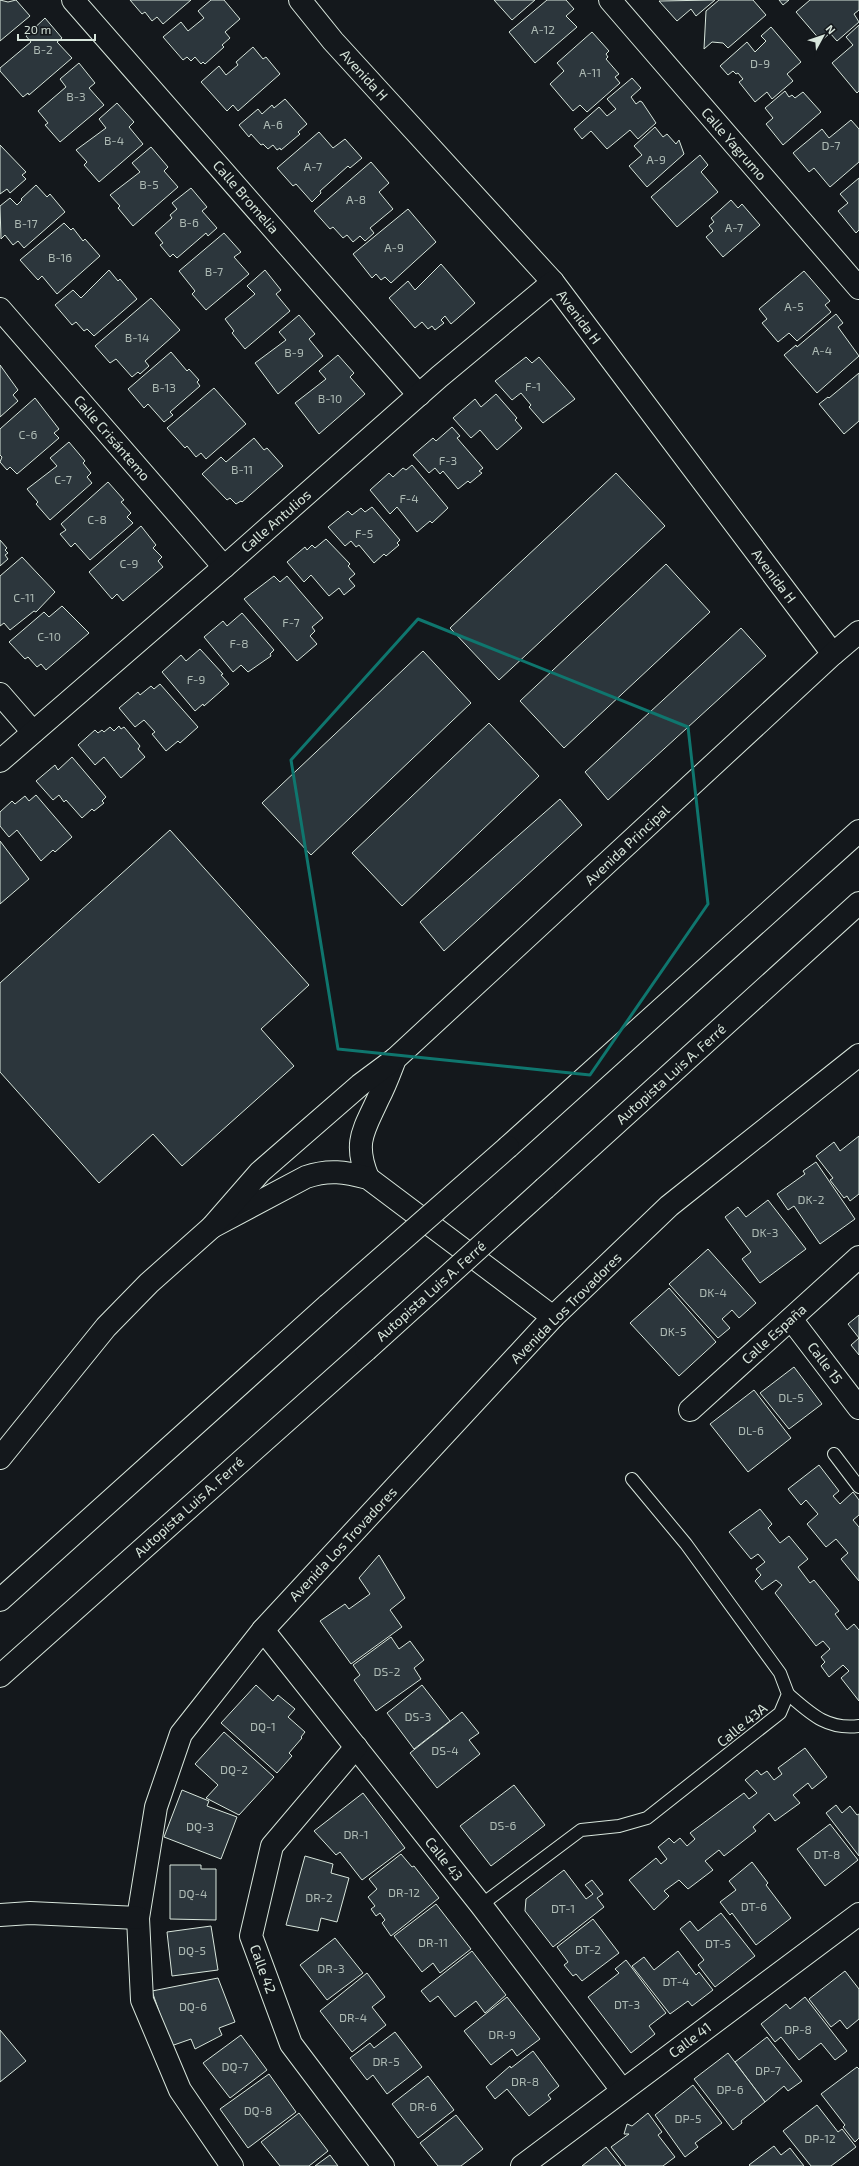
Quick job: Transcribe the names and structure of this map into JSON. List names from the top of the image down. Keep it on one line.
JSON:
{"streets":{"main road":["Avenida H","Calle Yagrumo","Calle Bromelia","Calle Crisántemo","Calle Antulios","Avenida Principal","Autopista Luis A. Ferré","Avenida Los Trovadores","Calle España","Calle 15","Calle 43","Calle 42","Calle 41"],"lane":["Calle 43A"]},"crossings":[["Avenida H","Calle Antulios"],["Avenida H","Avenida Principal"],["Calle Bromelia","Calle Antulios"],["Calle Crisántemo","Calle Antulios"],["Avenida Los Trovadores","Calle 43"],["Calle España","Calle 15"],["Calle 43A","Calle 43"],["Calle 43","Calle 42"],["Calle 43","Calle 41"]],"house_numbers":["A-12","B-2","D-9","A-11","B-3","A-6","B-4","D-7","A-9","A-7","B-5","A-8","B-6","B-17","A-7","A-9","B-16","B-7","A-5","B-14","A-4","B-9","F-1","B-13","B-10","C-6","F-3","B-11","C-7","F-4","C-8","F-5","C-9","C-11","F-7","C-10","F-8","F-9","DK-2","DK-3","DK-4","DK-5","DL-5","DL-6","DS-2","DS-3","DQ-1","DS-4","DQ-2","DS-6","DQ-3","DR-1","DT-8","DR-12","DQ-4","DR-2","DT-6","DT-1","DR-11","DT-5","DT-2","DQ-5","DR-3","DT-4","DT-3","DQ-6","DR-4","DP-8","DR-9","DR-5","DQ-7","DP-7","DR-8","DP-6","DR-6","DQ-8","DP-5","DP-12"],"scale_bar":"20 m","north":"top right"}
